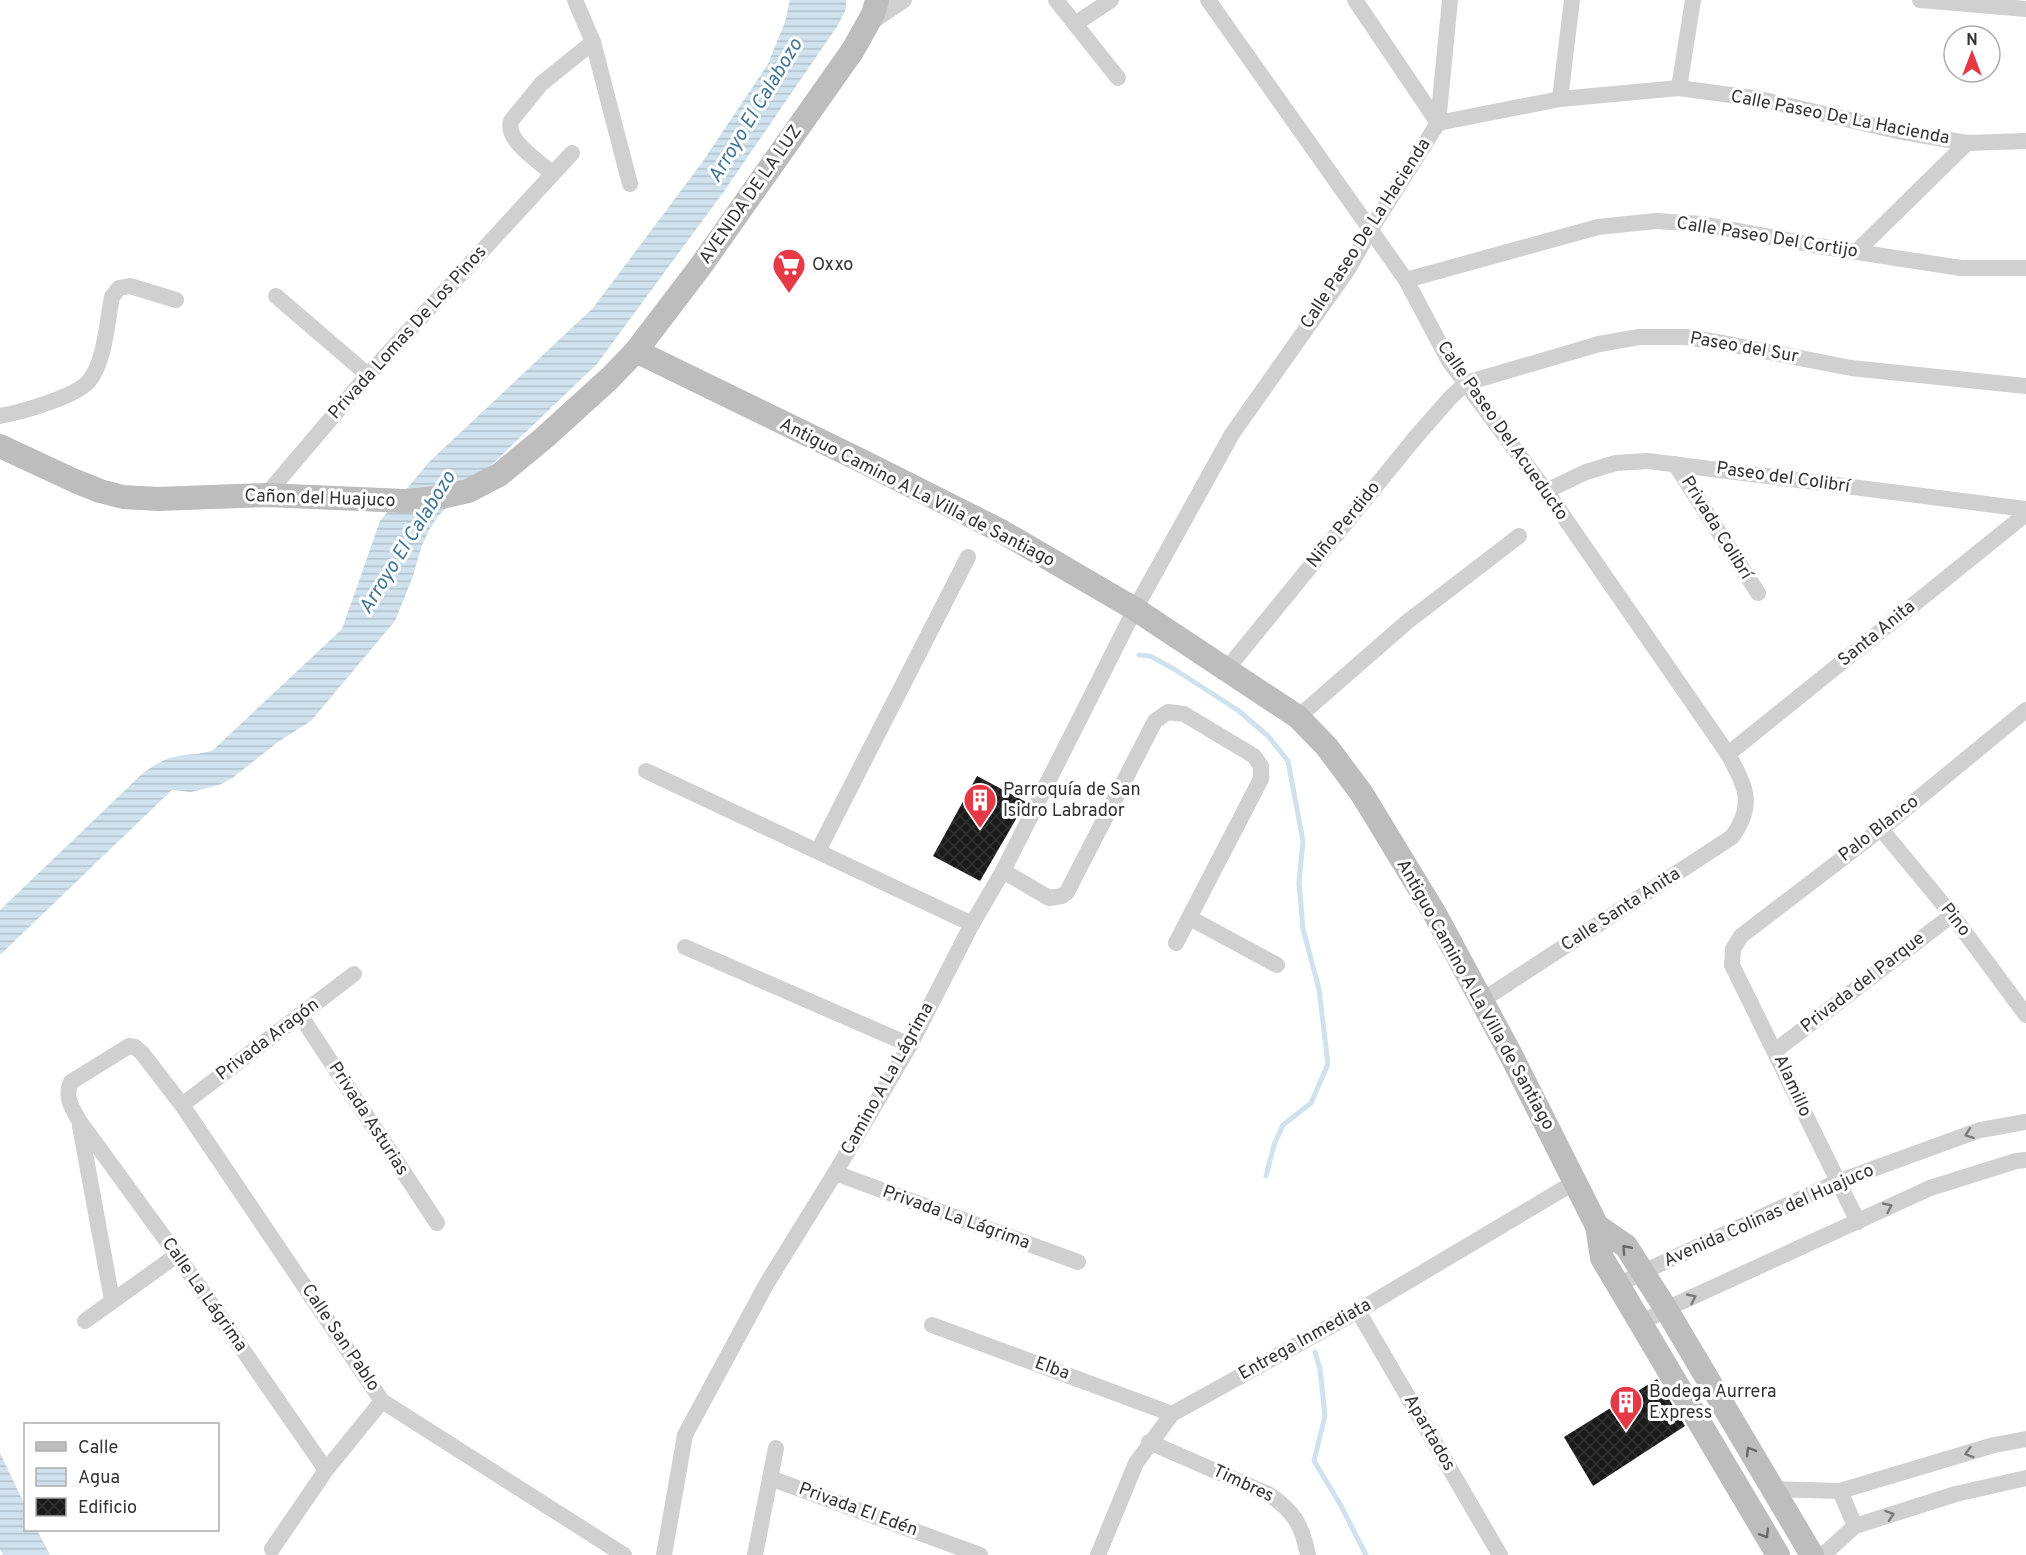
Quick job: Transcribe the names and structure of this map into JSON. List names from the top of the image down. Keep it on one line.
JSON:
{"streets":{"street":["Calle Paseo De La Hacienda","AVENIDA DE LA LUZ","Calle Paseo Del Cortijo","Privada Lomas De Los Pinos","Paseo del Sur","Calle Paseo Del Acueducto","Paseo del Colibrí","Antiguo Camino A La Villa de Santiago","Cañon del Huajuco","Niño Perdido","Privada Colibrí","Santa Anita","Palo Blanco","Calle Santa Anita","Pino","Privada del Parque","Privada Aragón","Camino A La Lágrima","Alamillo","Privada Asturias","Avenida Colinas del Huajuco","Privada La Lágrima","Calle La Lágrima","Calle San Pablo","Entrega Inmediata","Elba","Apartados","Timbres","Privada El Edén"]},"crossings":[["Calle Paseo De La Hacienda","Calle Paseo Del Acueducto"],["Calle Paseo De La Hacienda","Antiguo Camino A La Villa de Santiago"],["Calle Paseo De La Hacienda","Camino A La Lágrima"],["AVENIDA DE LA LUZ","Antiguo Camino A La Villa de Santiago"],["AVENIDA DE LA LUZ","Cañon del Huajuco"],["Calle Paseo Del Cortijo","Calle Paseo Del Acueducto"],["Privada Lomas De Los Pinos","Cañon del Huajuco"],["Paseo del Sur","Calle Paseo Del Acueducto"],["Paseo del Sur","Niño Perdido"],["Calle Paseo Del Acueducto","Paseo del Colibrí"],["Calle Paseo Del Acueducto","Niño Perdido"],["Calle Paseo Del Acueducto","Santa Anita"],["Calle Paseo Del Acueducto","Calle Santa Anita"],["Paseo del Colibrí","Privada Colibrí"],["Antiguo Camino A La Villa de Santiago","Niño Perdido"],["Antiguo Camino A La Villa de Santiago","Calle Santa Anita"],["Antiguo Camino A La Villa de Santiago","Camino A La Lágrima"],["Antiguo Camino A La Villa de Santiago","Avenida Colinas del Huajuco"],["Antiguo Camino A La Villa de Santiago","Entrega Inmediata"],["Palo Blanco","Pino"],["Palo Blanco","Alamillo"],["Pino","Privada del Parque"],["Privada del Parque","Alamillo"],["Privada Aragón","Privada Asturias"],["Privada Aragón","Calle San Pablo"],["Camino A La Lágrima","Privada La Lágrima"],["Alamillo","Avenida Colinas del Huajuco"],["Calle La Lágrima","Calle San Pablo"],["Entrega Inmediata","Elba"],["Entrega Inmediata","Apartados"],["Entrega Inmediata","Timbres"]],"water":["Arroyo El Calabozo"],"places":{"supermarket":["Oxxo"],"building":["Parroquía de San Isidro Labrador","Bodega Aurrera Express"]},"legend":["Calle","Agua","Edificio"],"north":"top"}
